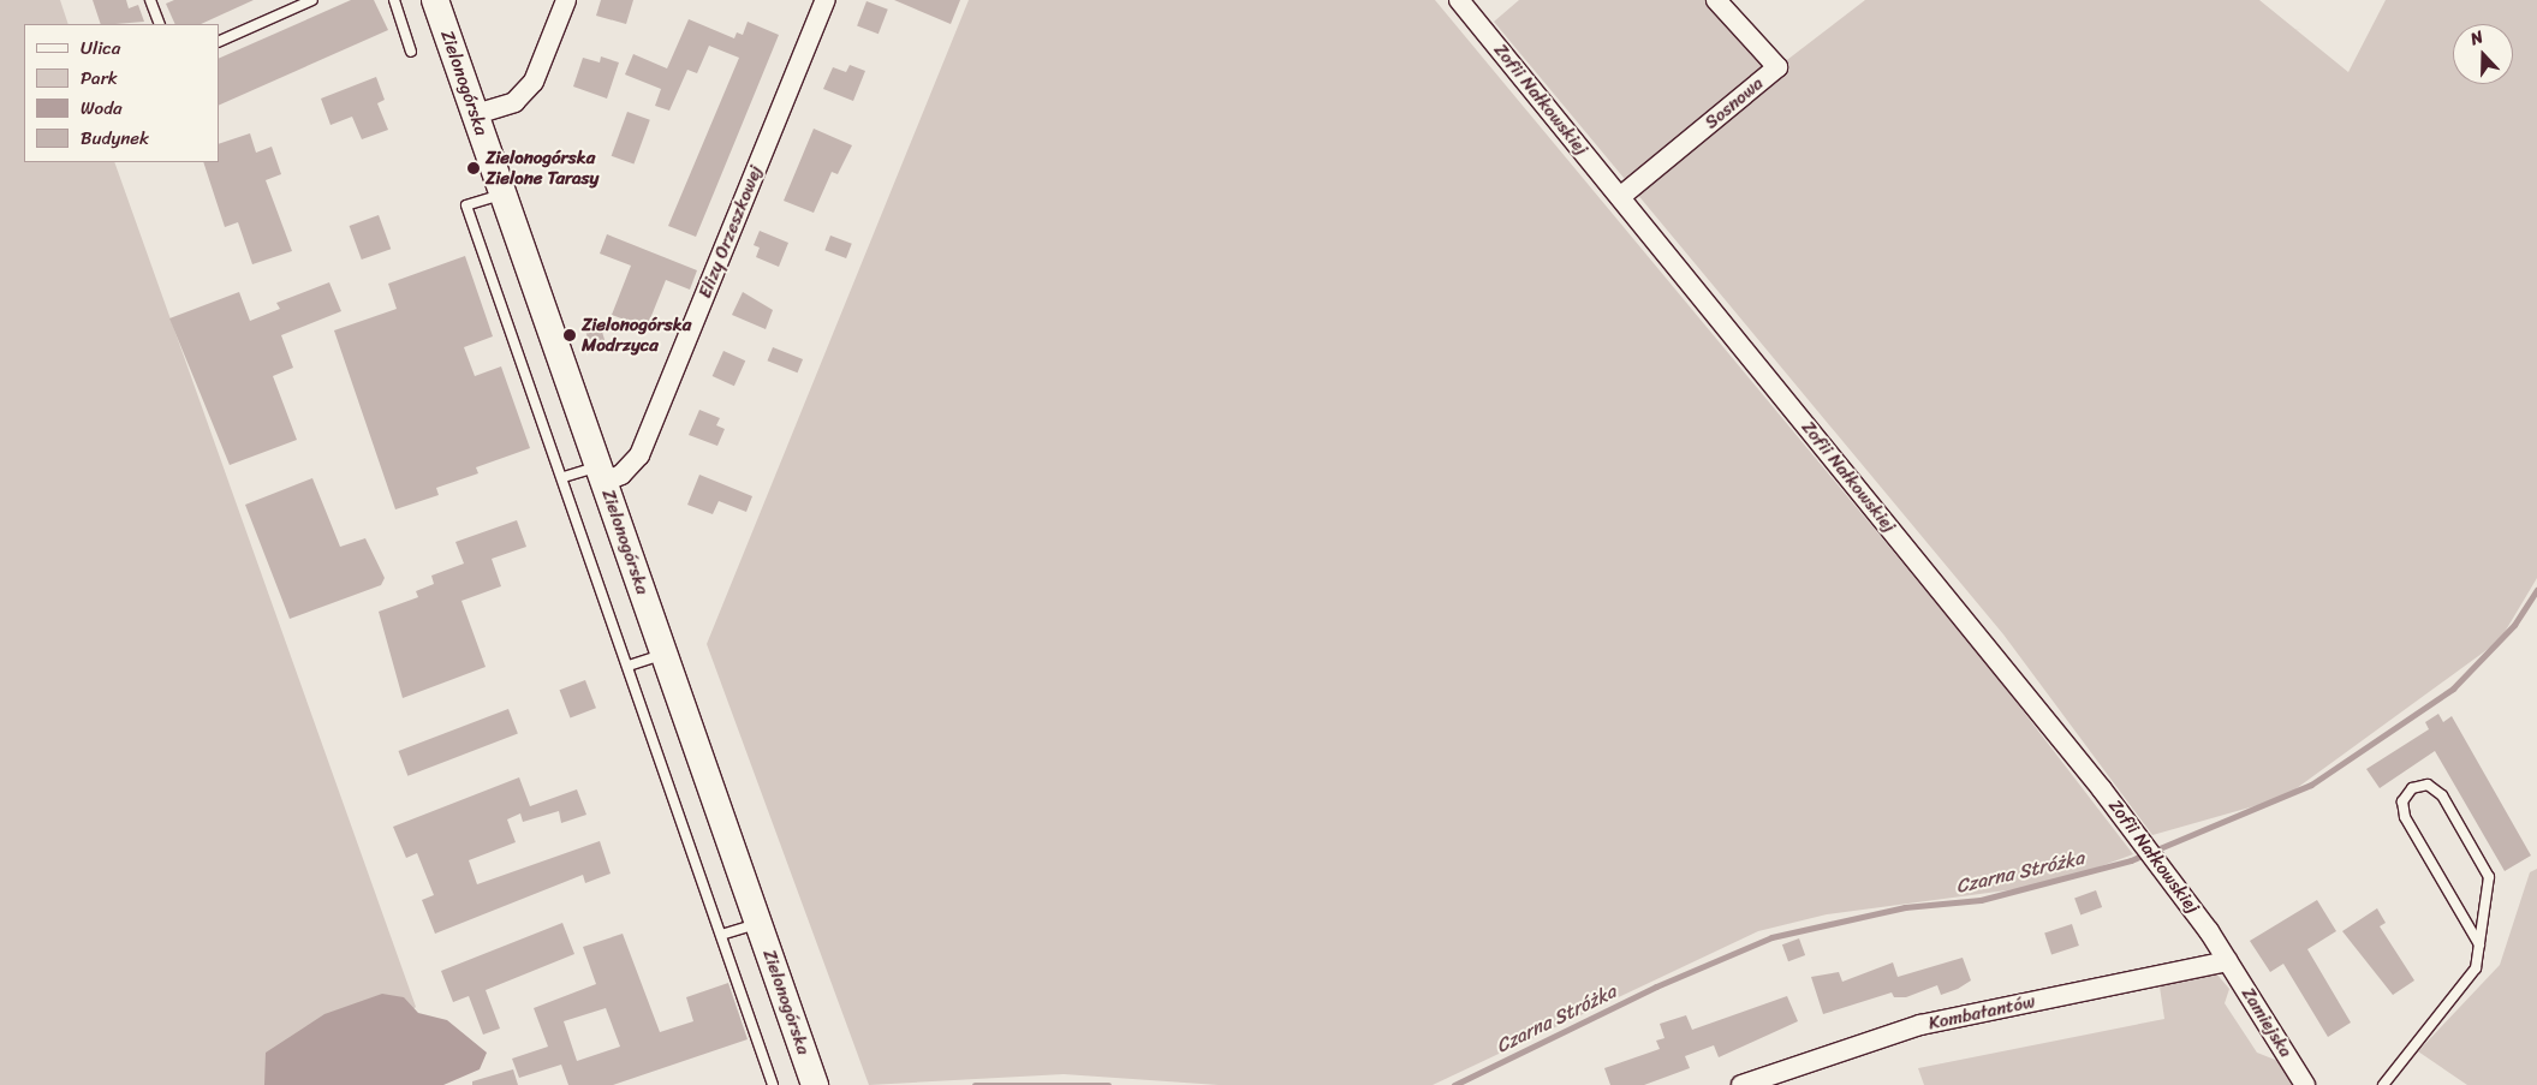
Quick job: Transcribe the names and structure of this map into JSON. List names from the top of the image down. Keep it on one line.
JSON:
{"streets":{"street":["Zielonogórska","Zofii Nałkowskiej","Sosnowa","Elizy Orzeszkowej","Kombatantów","Zamiejska"]},"crossings":[["Zielonogórska","Elizy Orzeszkowej"],["Zofii Nałkowskiej","Sosnowa"],["Zofii Nałkowskiej","Kombatantów"],["Zofii Nałkowskiej","Zamiejska"],["Kombatantów","Zamiejska"]],"water":["Czarna Stróżka"],"places":["Zielonogórska Zielone Tarasy","Zielonogórska Modrzyca"],"legend":["Ulica","Park","Woda","Budynek"],"north":"top"}
